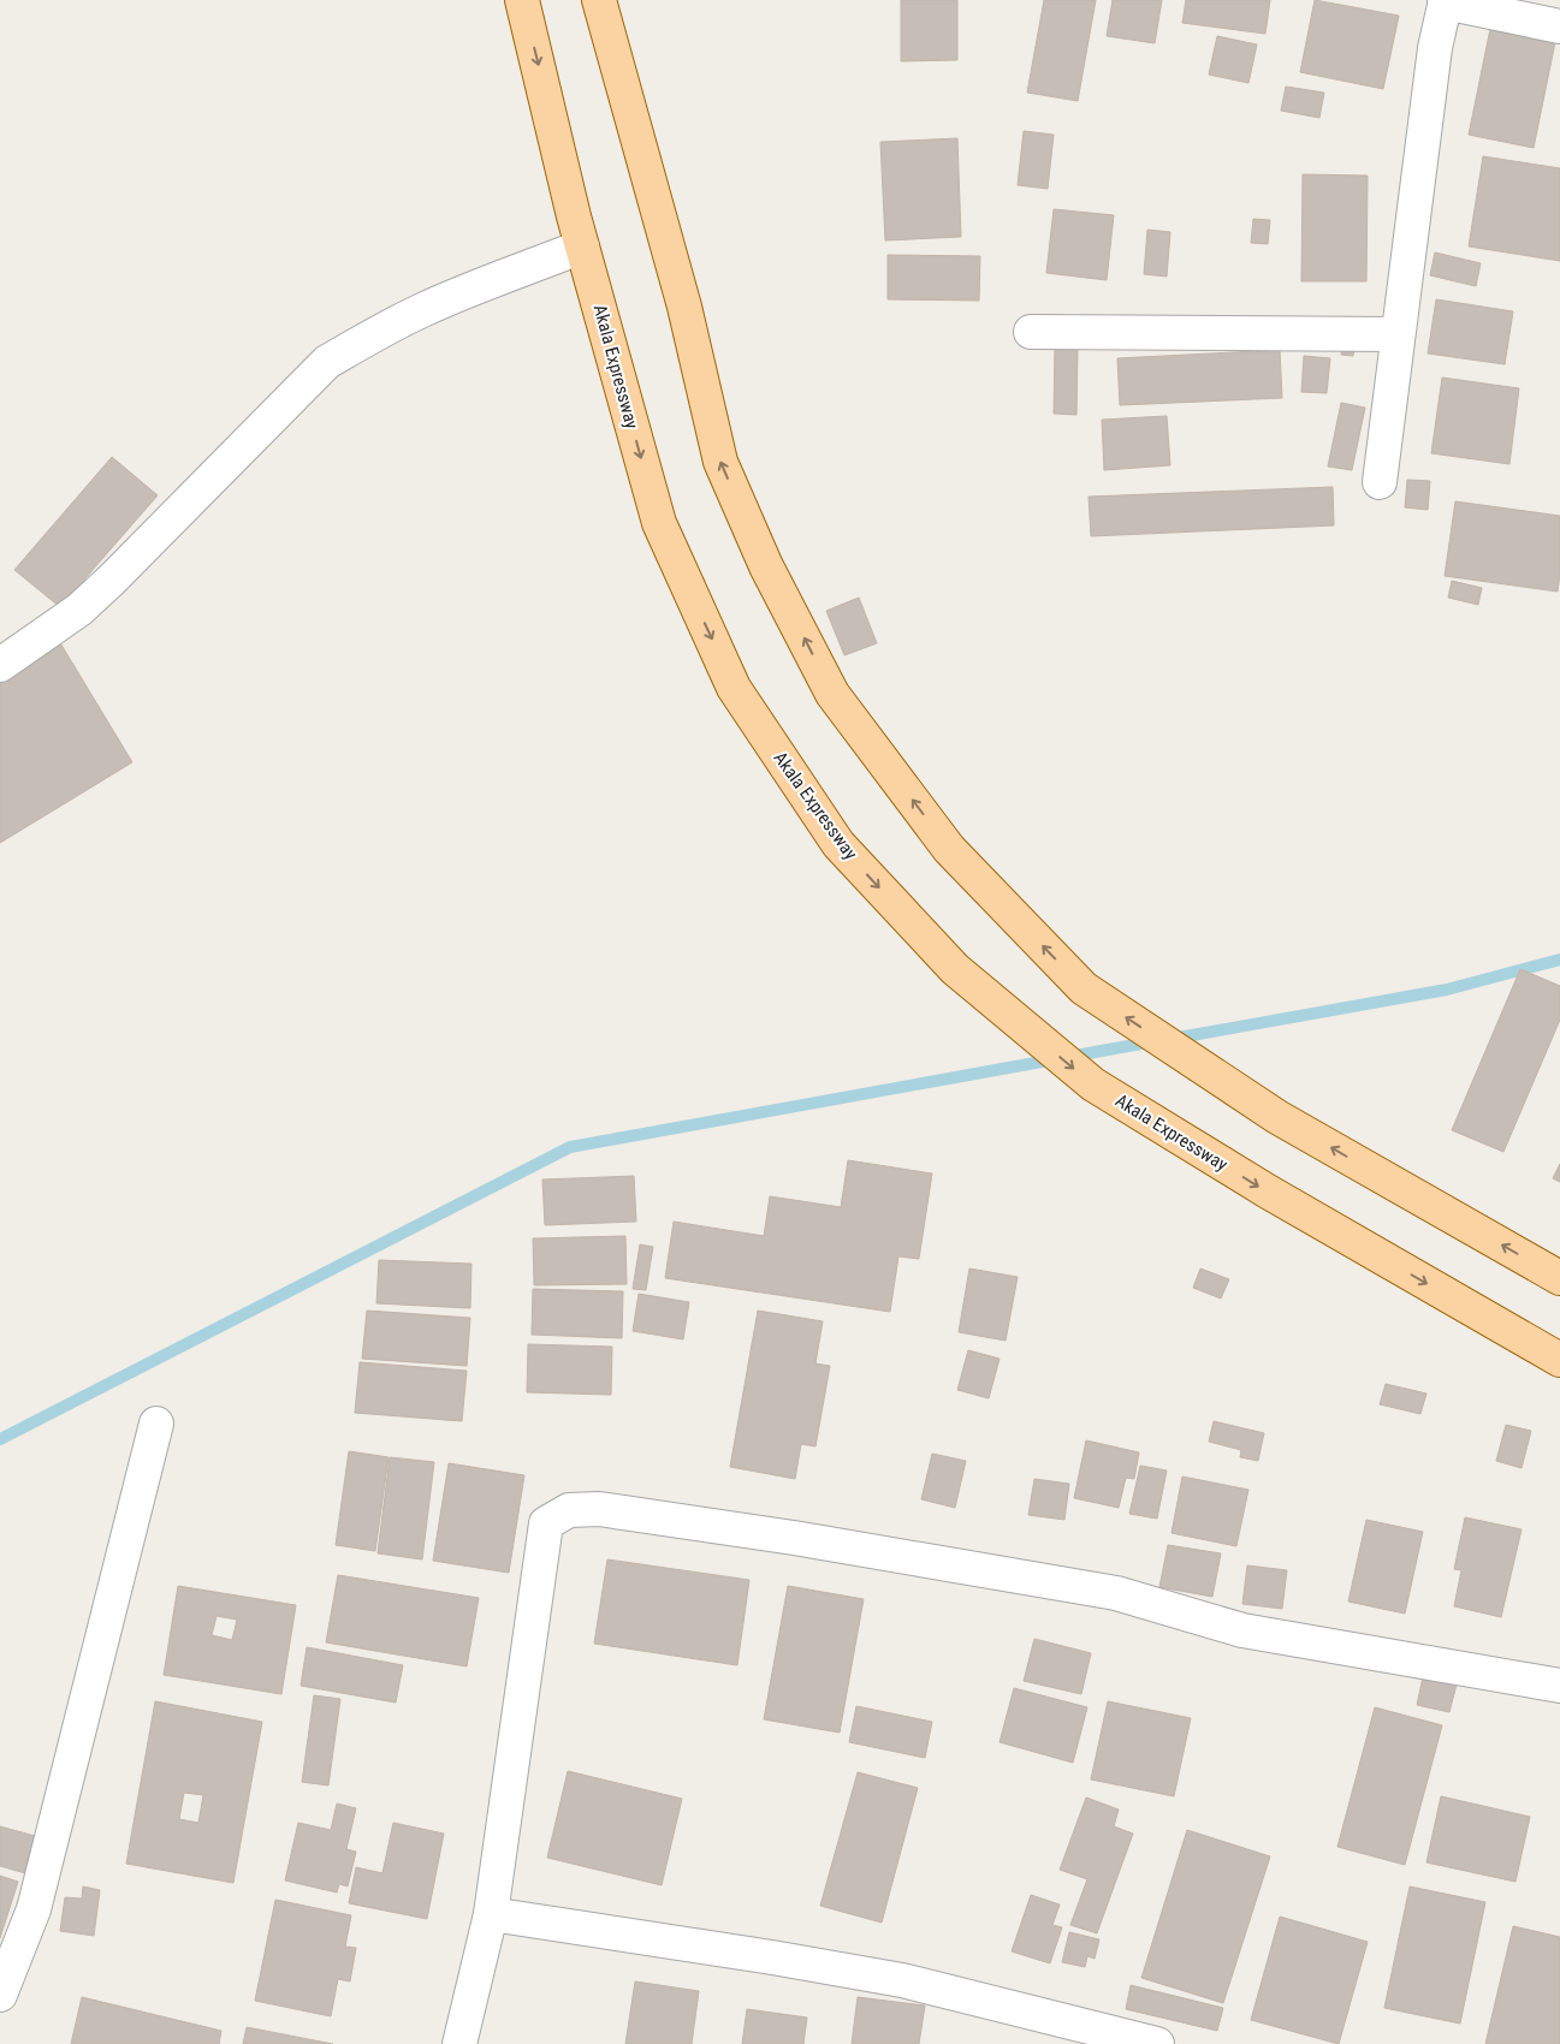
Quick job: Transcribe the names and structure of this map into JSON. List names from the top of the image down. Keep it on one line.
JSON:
{"streets":{"main road":["Akala Expressway"]}}
